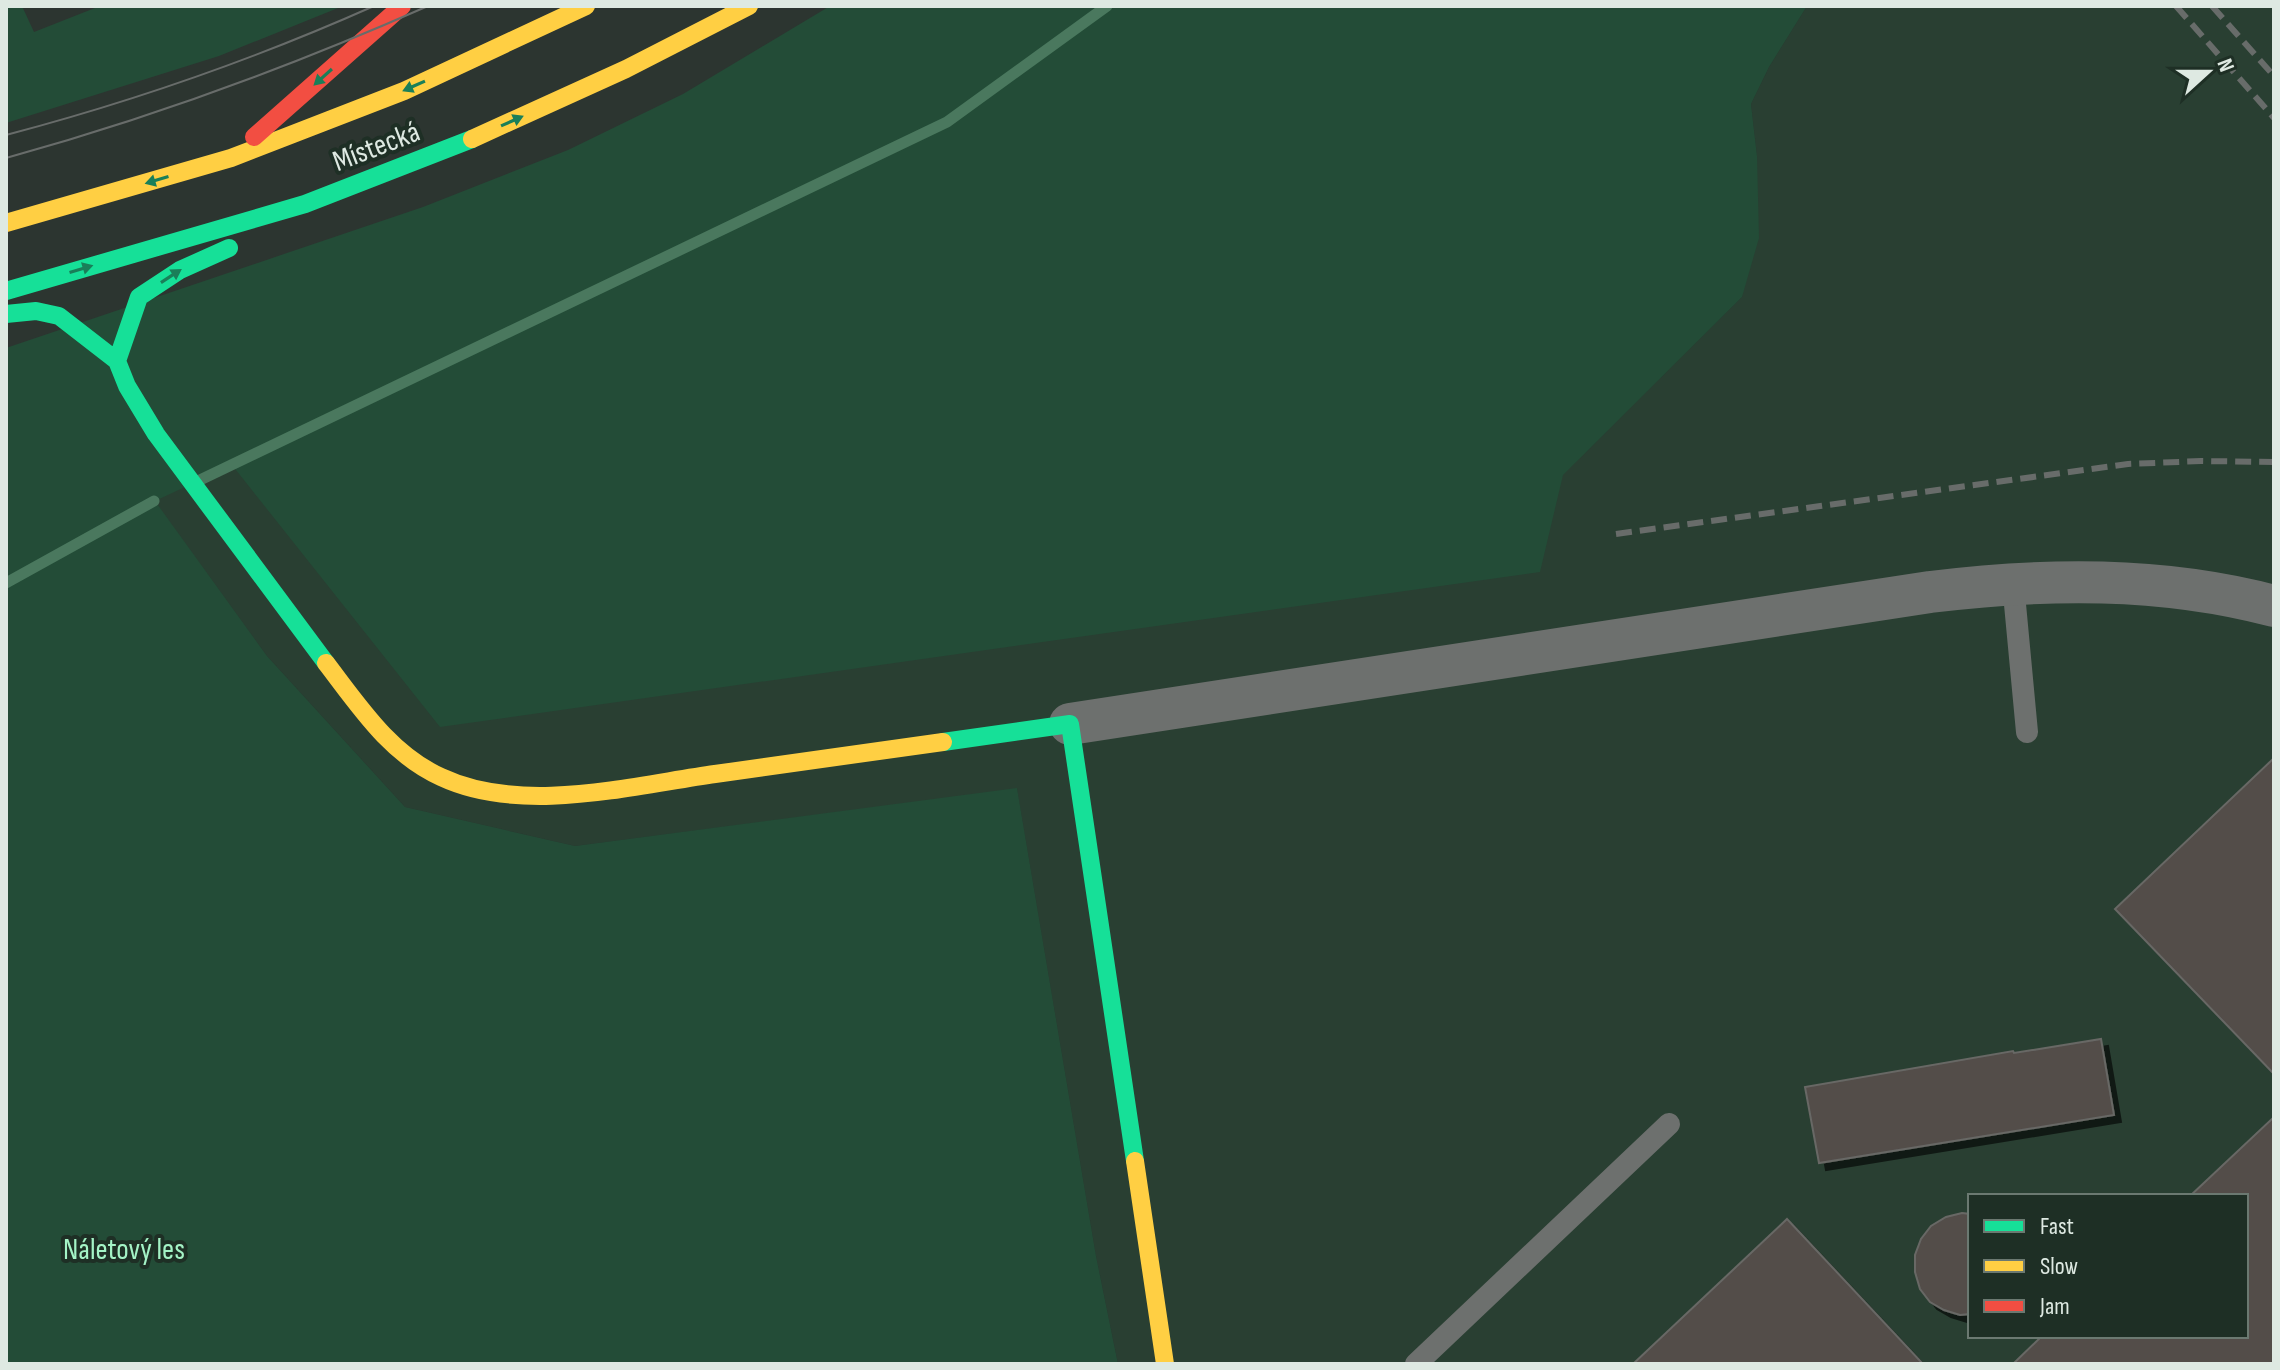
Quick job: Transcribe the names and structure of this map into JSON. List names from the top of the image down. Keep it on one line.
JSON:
{"streets":{"main road":["Místecká"]},"parks":["Náletový les"],"legend":["Fast","Slow","Jam"],"north":"right"}
